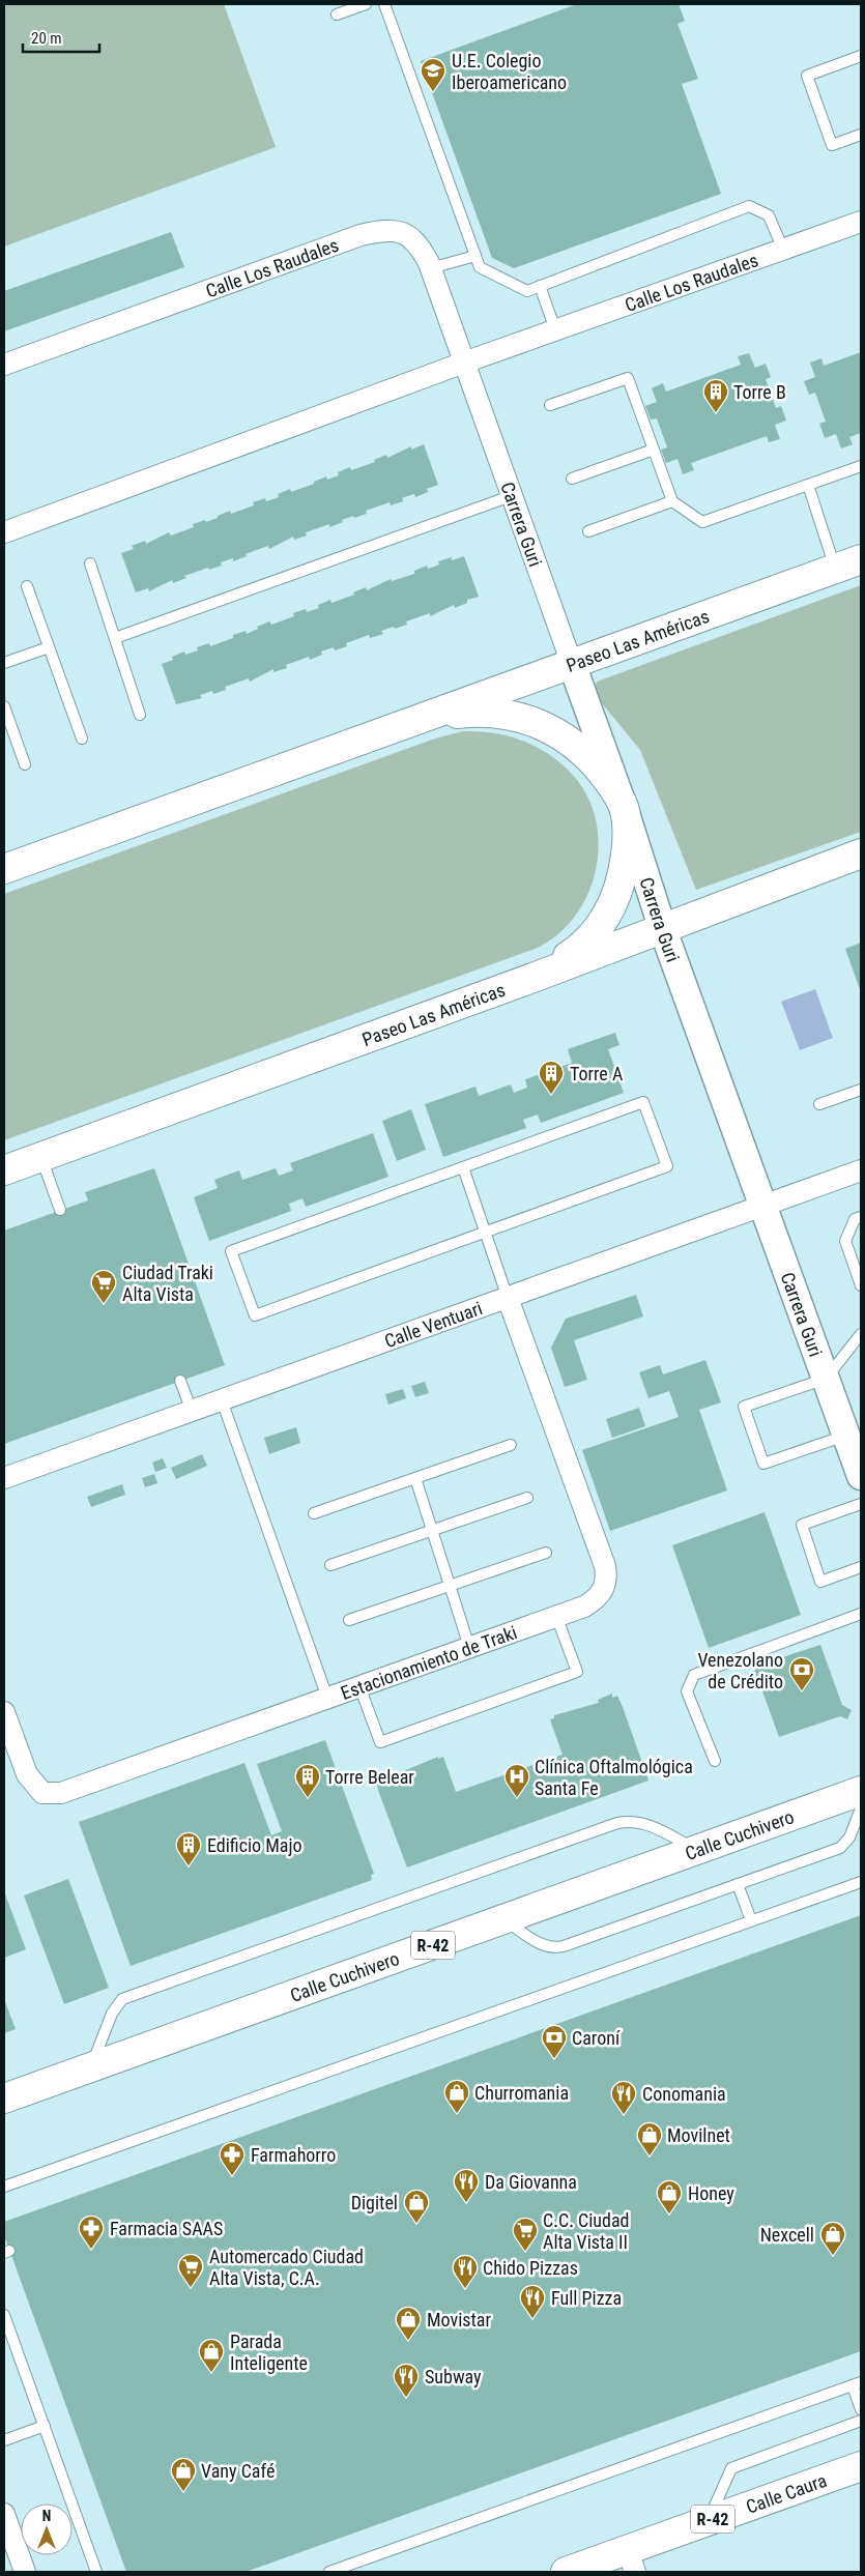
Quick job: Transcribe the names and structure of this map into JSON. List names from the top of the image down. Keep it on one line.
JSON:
{"streets":{"main road":["Paseo Las Américas","Calle Cuchivero","R-42","Calle Caura"],"street":["Calle Los Raudales","Carrera Guri","Calle Ventuari","Estacionamiento de Traki"]},"crossings":[["Calle Los Raudales","Carrera Guri"],["Carrera Guri","Paseo Las Américas"],["Carrera Guri","Calle Ventuari"],["Calle Ventuari","Estacionamiento de Traki"]],"places":{"school or university":["U.E. Colegio Iberoamericano"],"building":["Torre B","Torre A","Torre Belear","Edificio Majo"],"supermarket":["Ciudad Traki Alta Vista","C.C. Ciudad Alta Vista II","Automercado Ciudad Alta Vista, C.A."],"bank":["Venezolano de Crédito","Caroní"],"hospital":["Clínica Oftalmológica Santa Fe"],"shop":["Churromania","Movilnet","Honey","Digitel","Nexcell","Movistar","Parada Inteligente","Vany Café"],"restaurant":["Conomania","Da Giovanna","Chido Pizzas","Full Pizza","Subway"],"pharmacy":["Farmahorro","Farmacia SAAS"]},"scale_bar":"20 m","north":"top"}
